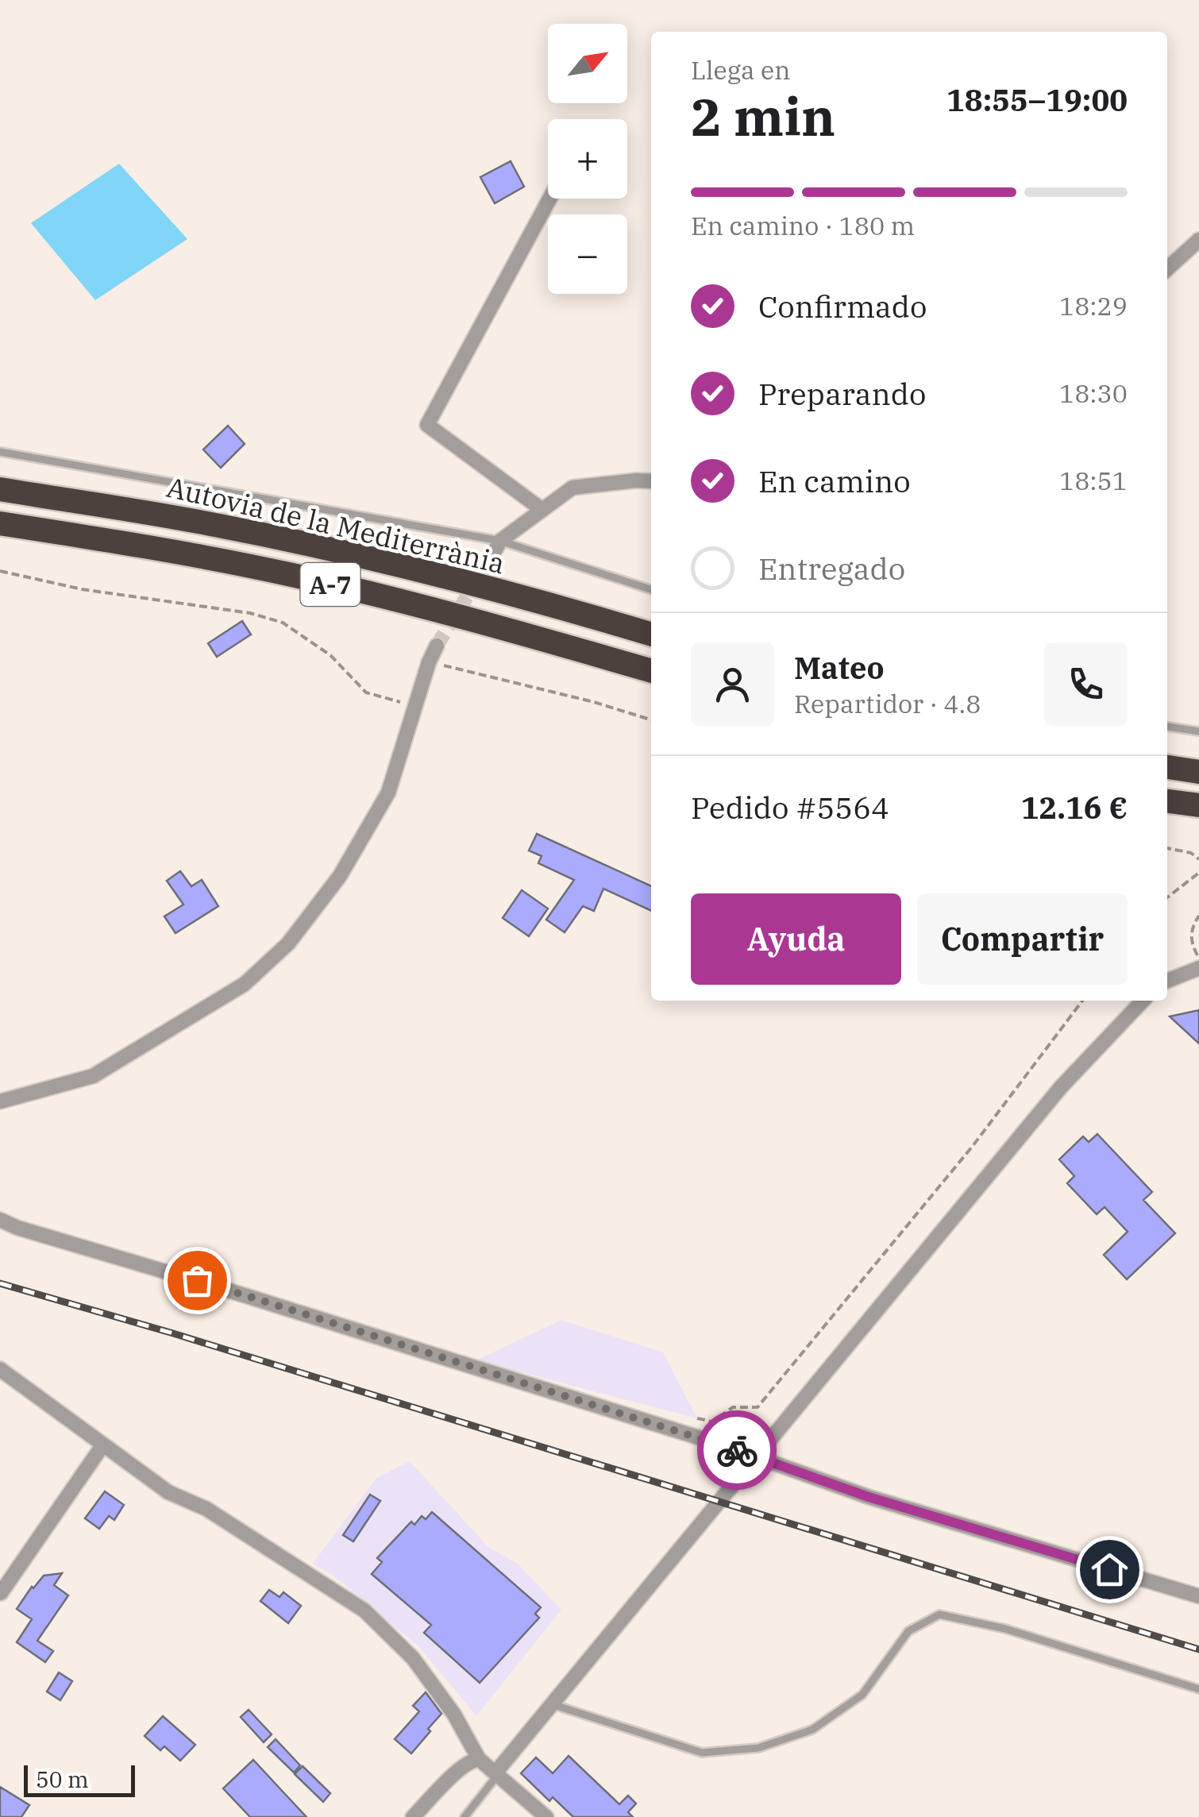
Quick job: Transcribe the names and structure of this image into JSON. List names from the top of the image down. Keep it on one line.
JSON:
{"streets":{"highway":["Autovia de la Mediterrània","A-7"]},"scale_bar":"50 m","north":"top right","page":{"map_buttons":["+","−"],"heading":["2 min","Llega en","18:55–19:00"],"panel":["Mateo","Repartidor · 4.8","Pedido #5564","12.16 €"],"bar":"En camino · 180 m","list":[["Confirmado","18:29"],["Preparando","18:30"],["En camino","18:51"],"Entregado"],"buttons":["Ayuda","Compartir"],"scale":"50 m"}}
